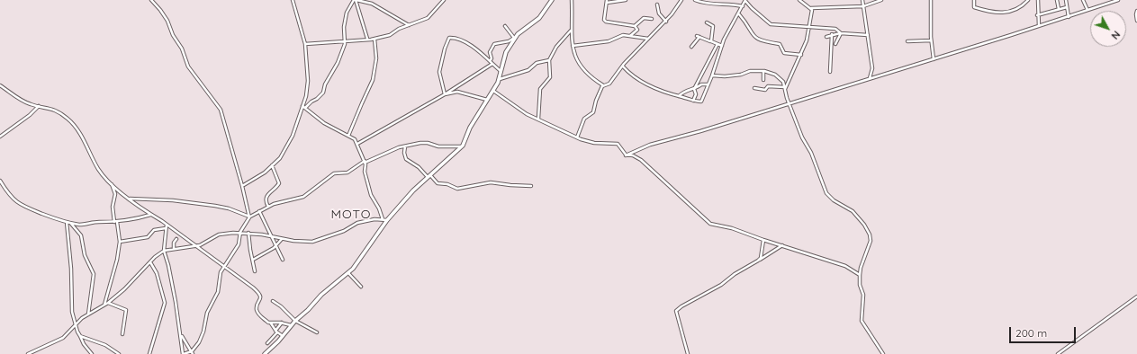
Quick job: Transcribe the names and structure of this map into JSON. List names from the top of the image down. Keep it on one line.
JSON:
{"districts":["MOTO"],"scale_bar":"200 m","north":"bottom right"}
